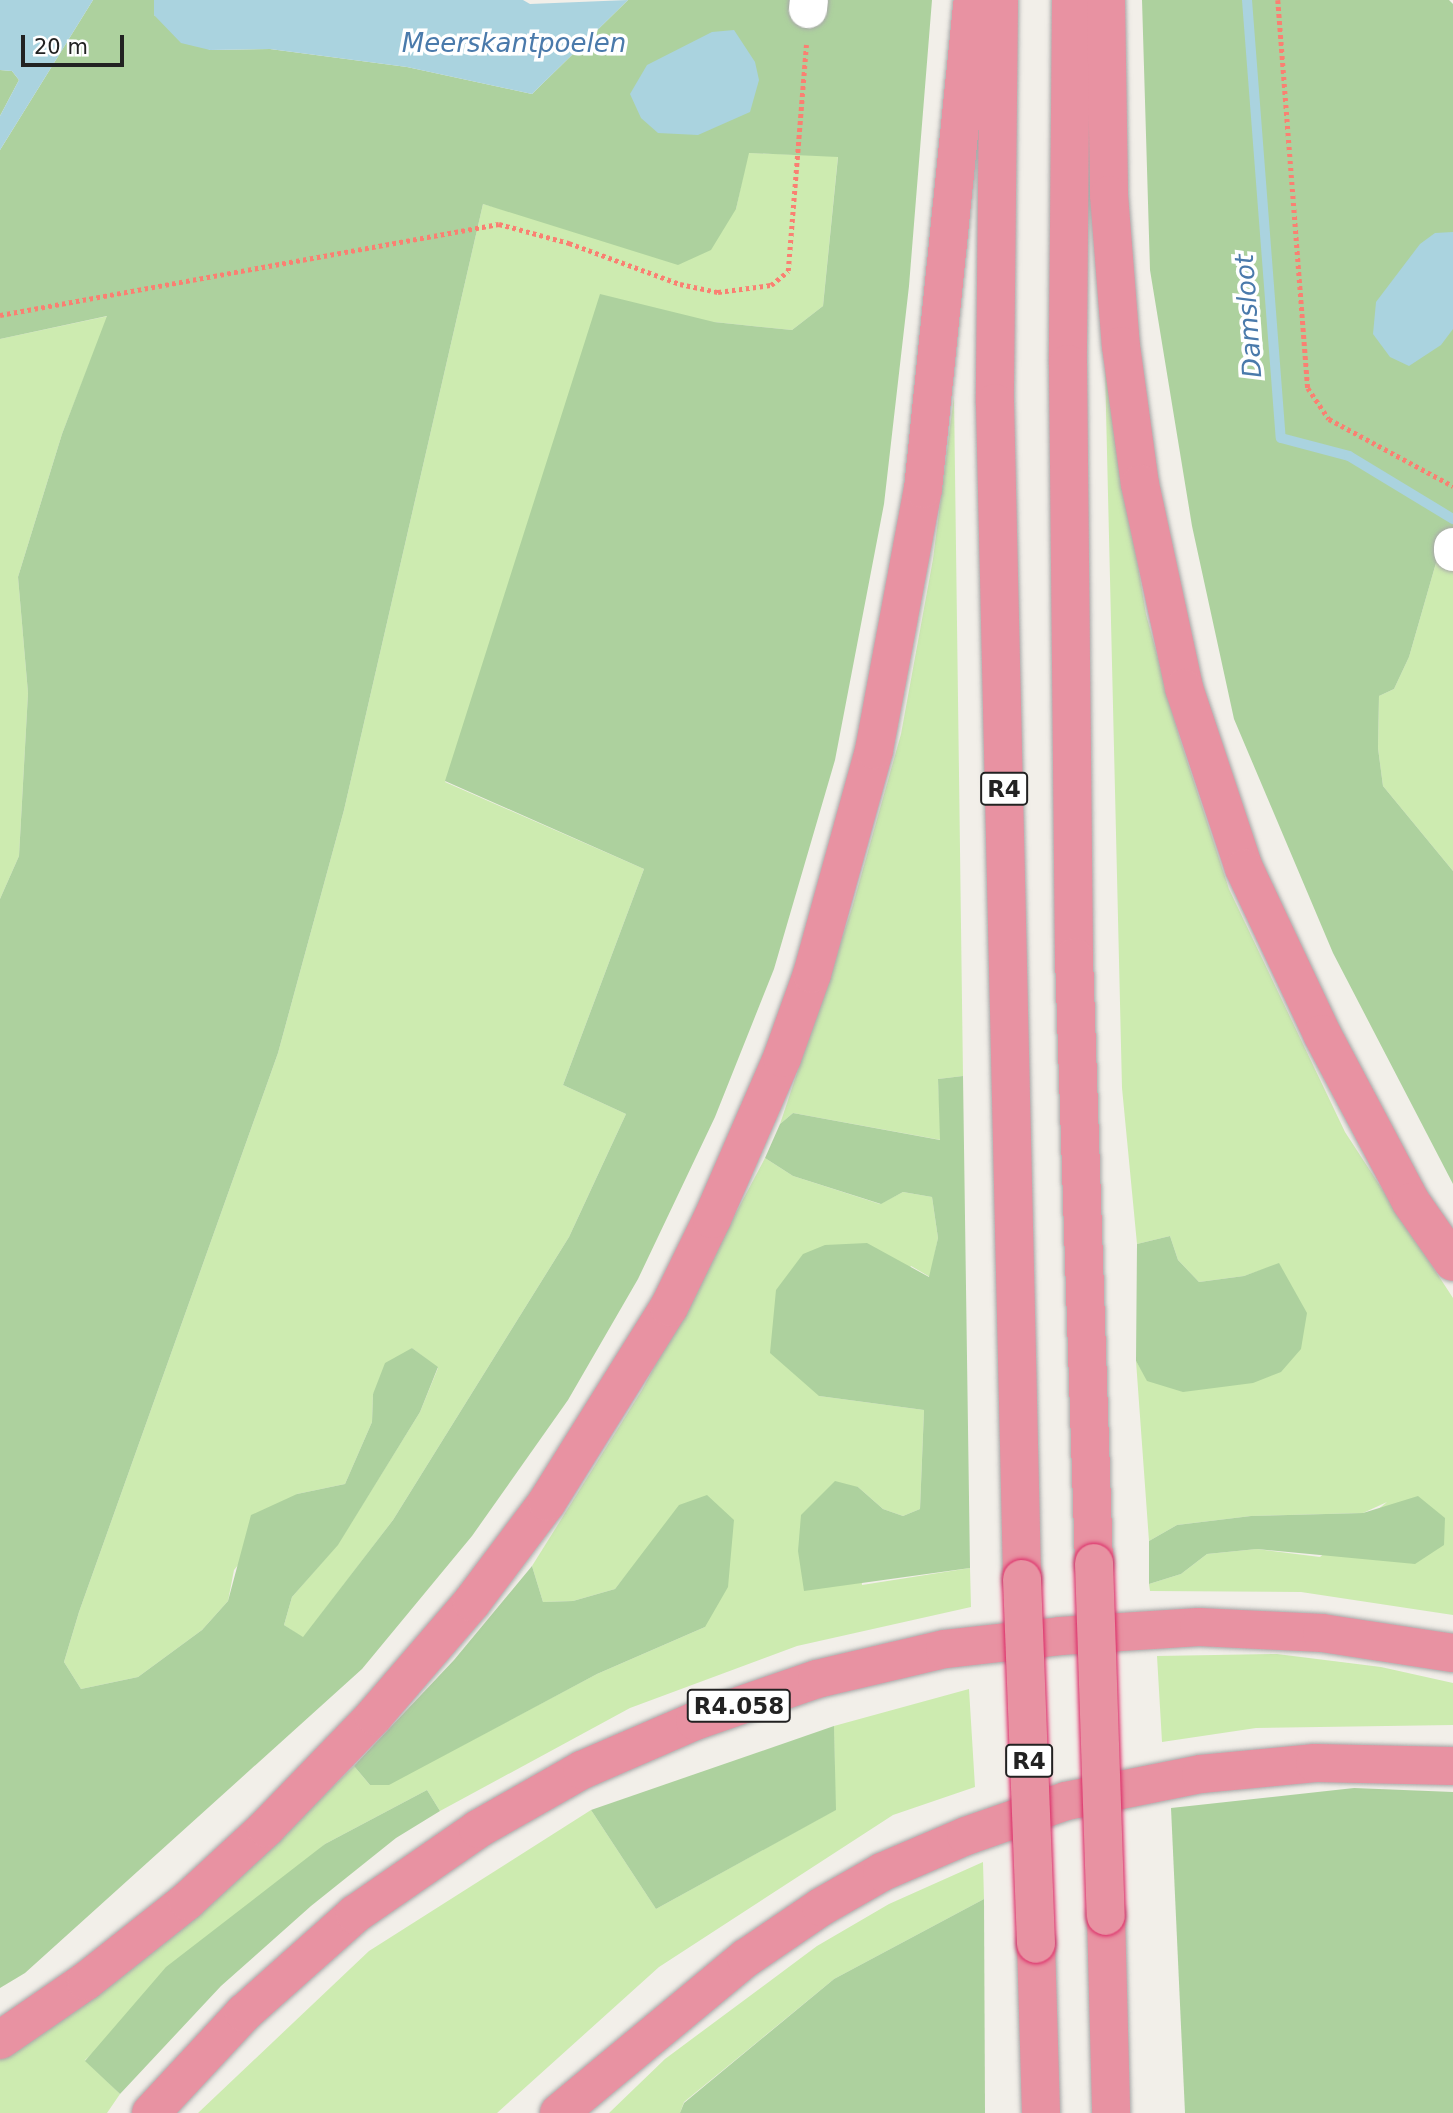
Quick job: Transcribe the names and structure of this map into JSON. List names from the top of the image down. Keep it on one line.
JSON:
{"streets":{"highway":["R4","R4.058"]},"water":["Meerskantpoelen","Damsloot"],"scale_bar":"20 m"}
